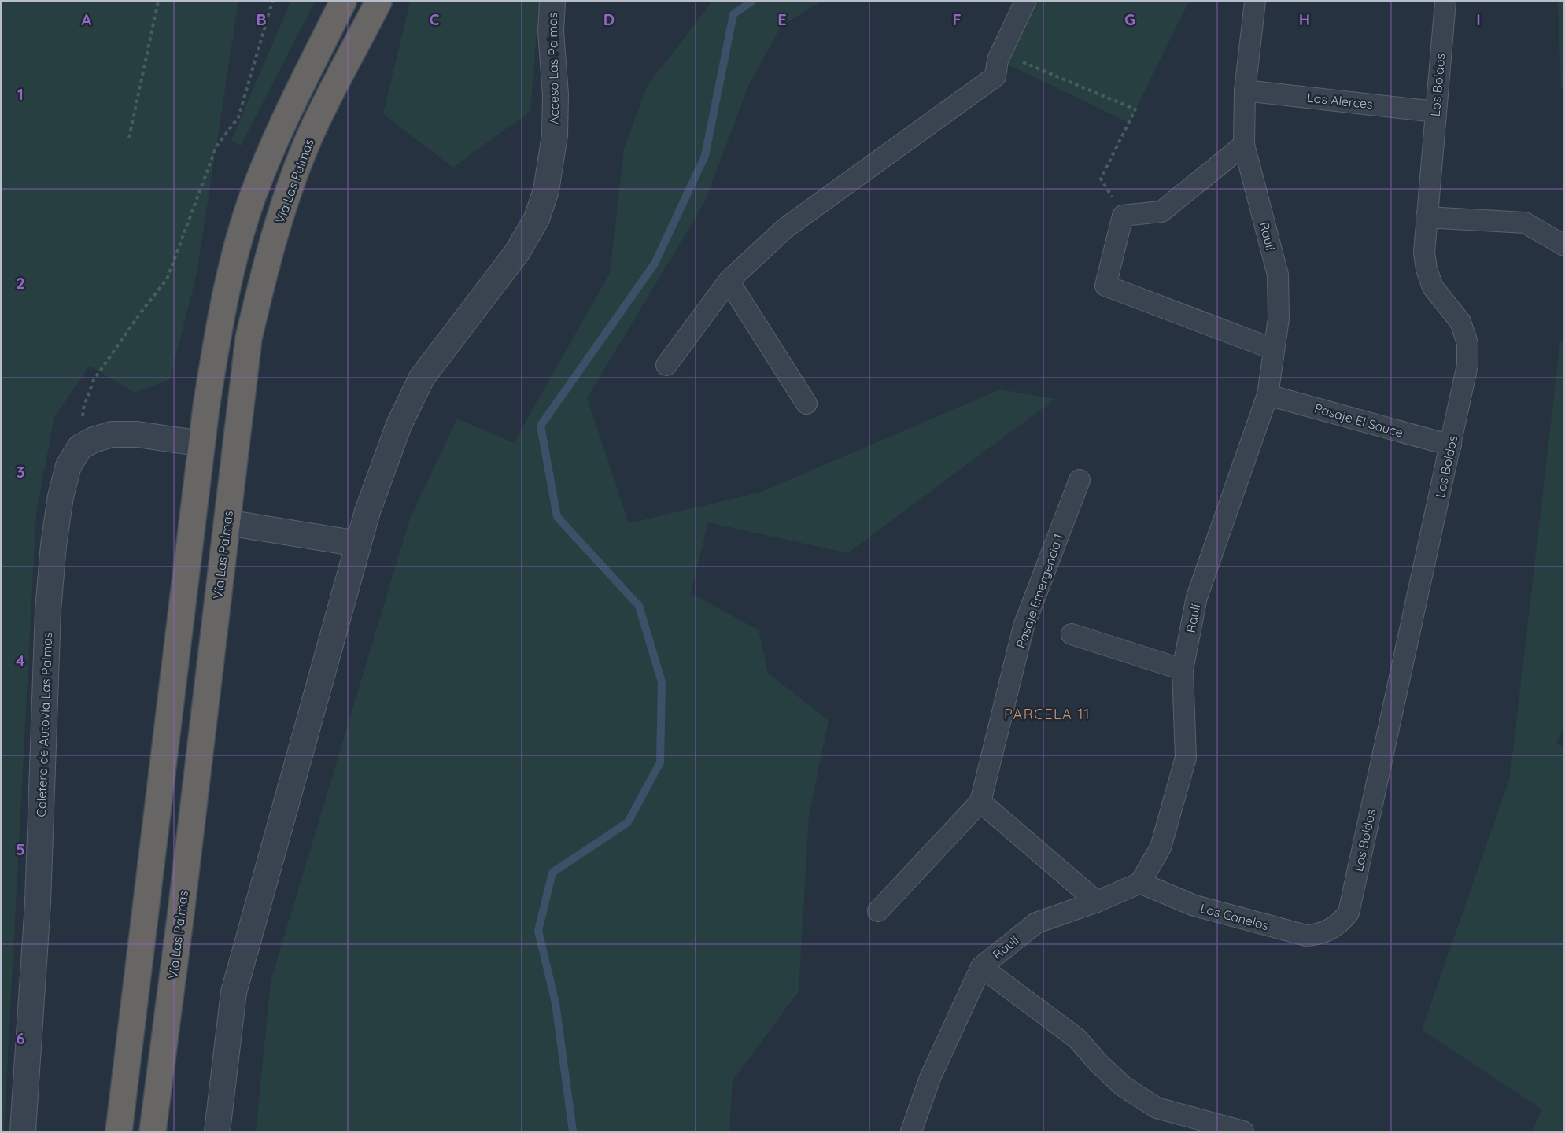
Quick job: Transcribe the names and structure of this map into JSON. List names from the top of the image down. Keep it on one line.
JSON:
{"streets":{"highway":["Vía Las Palmas"],"street":["Acceso Las Palmas","Los Boldos","Las Alerces","Raulí","Pasaje El Sauce","Pasaje Emergencia 1","Caletera de Autovía Las Palmas","Los Canelos"]},"crossings":[["Los Boldos","Las Alerces"],["Los Boldos","Pasaje El Sauce"],["Los Boldos","Los Canelos"],["Las Alerces","Raulí"],["Raulí","Pasaje El Sauce"],["Raulí","Los Canelos"]],"districts":["PARCELA 11"],"grid":{"columns":["A","B","C","D","E","F","G","H","I"],"rows":["1","2","3","4","5","6"]}}
